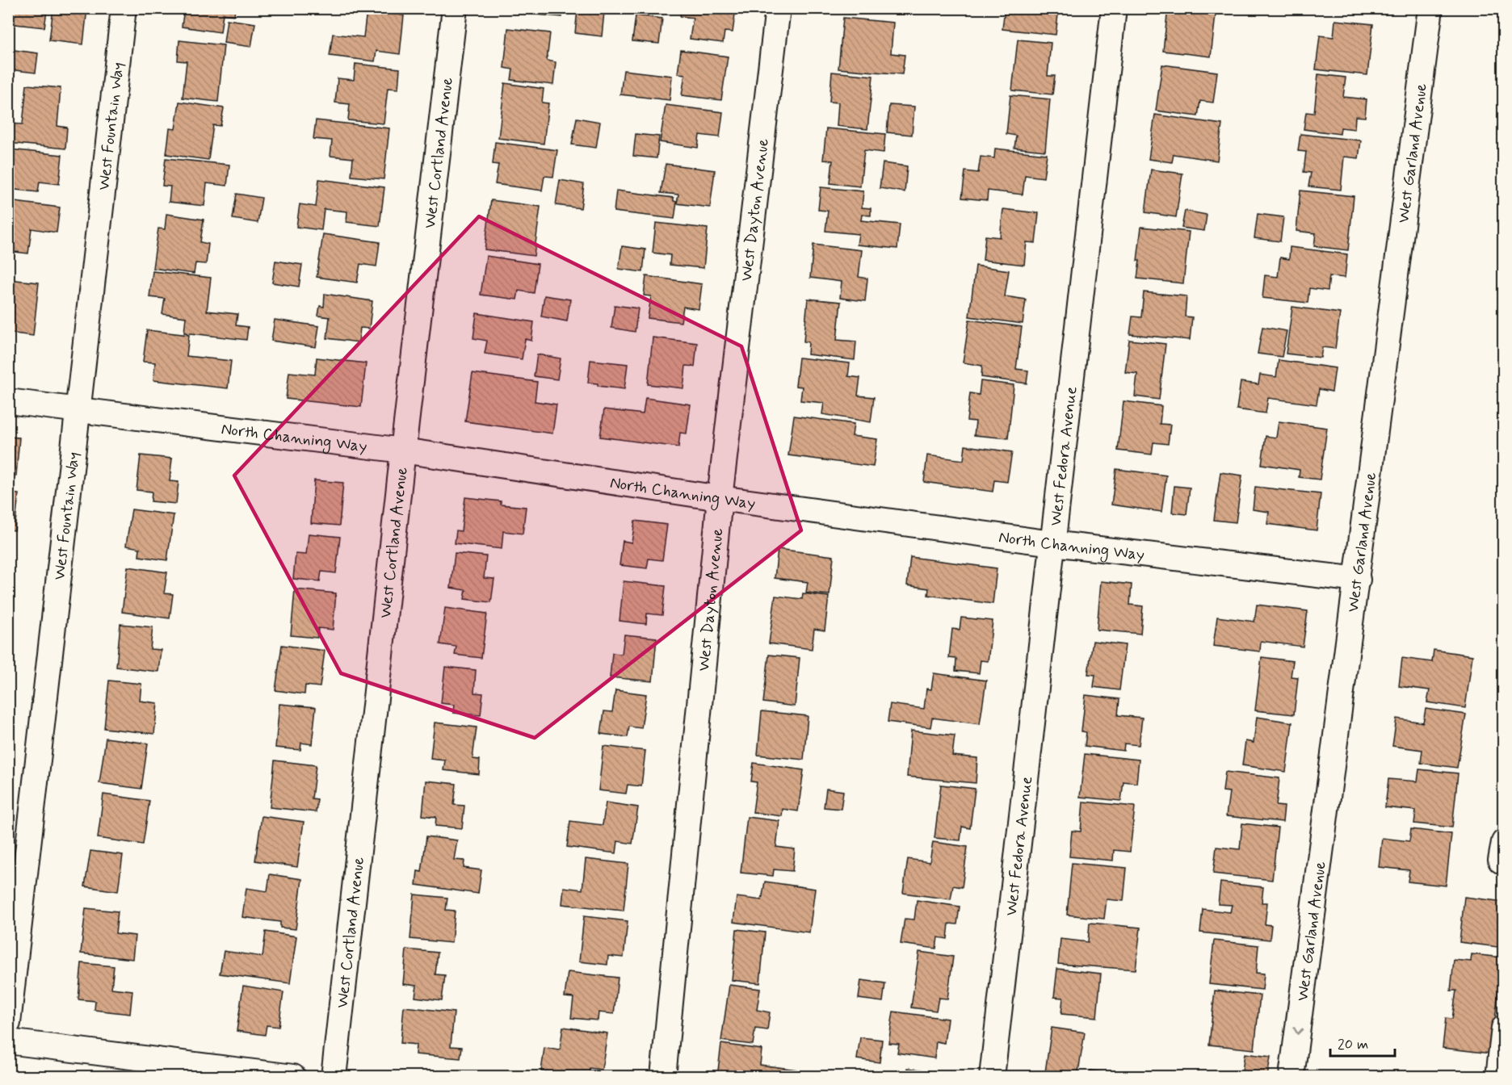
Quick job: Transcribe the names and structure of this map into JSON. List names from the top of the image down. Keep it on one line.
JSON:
{"streets":{"street":["West Fountain Way","West Cortland Avenue","West Garland Avenue","West Dayton Avenue","North Channing Way","West Fedora Avenue"]},"crossings":[["West Fountain Way","North Channing Way"],["West Cortland Avenue","North Channing Way"],["West Garland Avenue","North Channing Way"],["West Dayton Avenue","North Channing Way"],["North Channing Way","West Fedora Avenue"]],"one_way":["West Garland Avenue"],"scale_bar":"20 m"}
